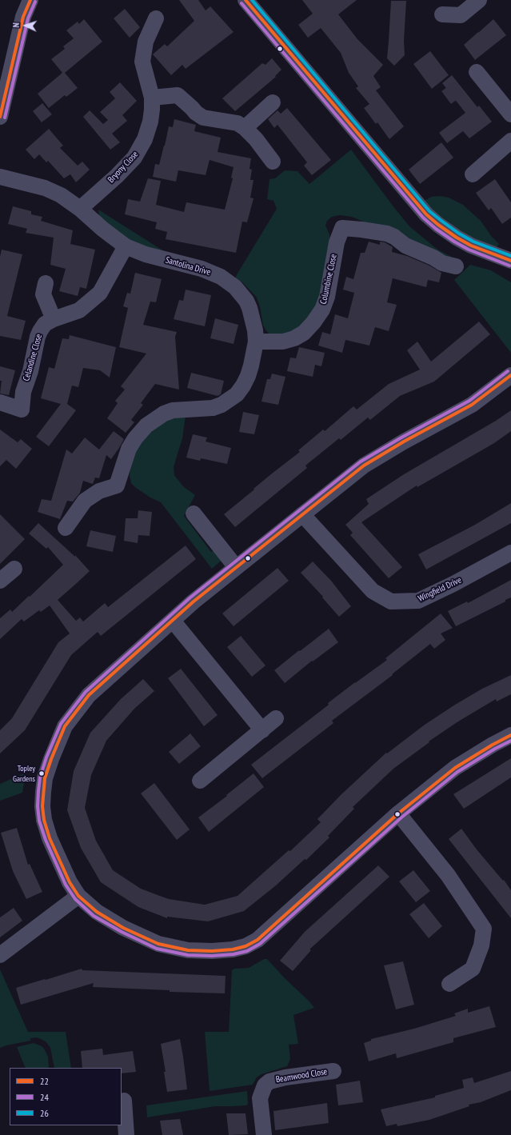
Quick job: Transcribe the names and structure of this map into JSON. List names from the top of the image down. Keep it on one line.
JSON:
{"streets":{"street":["Bryony Close","Santolina Drive","Columbine Close","Celandine Close","Wingfield Drive","Beamwood Close"]},"crossings":[["Bryony Close","Santolina Drive"],["Santolina Drive","Columbine Close"],["Santolina Drive","Celandine Close"]],"places":["Topley Gardens"],"lines":["transit line 22","transit line 26","transit line 24"],"legend":["22","24","26"],"north":"left"}
